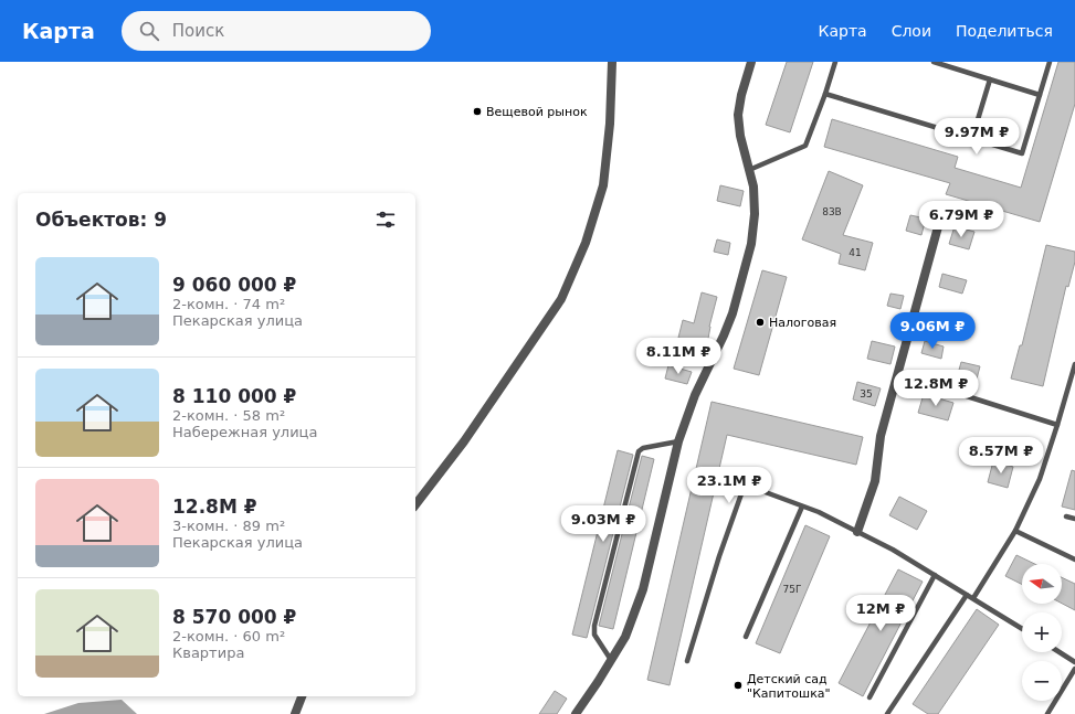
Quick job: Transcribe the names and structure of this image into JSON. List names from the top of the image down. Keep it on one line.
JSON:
{"places":["Вещевой рынок","Налоговая","Детский сад \"Капитошка\""],"house_numbers":["83В","41","35","75Г"],"north":"left","page":{"header":"Карта","search":"Поиск","nav":["Карта","Слои","Поделиться"],"price":["9.97M ₽","6.79M ₽","9.06M ₽","8.11M ₽","12.8M ₽","8.57M ₽","23.1M ₽","9.03M ₽","12M ₽"],"heading":"Объектов: 9","list":[{"name":"9 060 000 ₽","note":"2-комн. · 74 m² · Пекарская улица"},{"name":"8 110 000 ₽","note":"2-комн. · 58 m² · Набережная улица"},{"name":"12.8M ₽","note":"3-комн. · 89 m² · Пекарская улица"},{"name":"8 570 000 ₽","note":"2-комн. · 60 m² · Квартира"}],"map_buttons":["+","−"]}}
